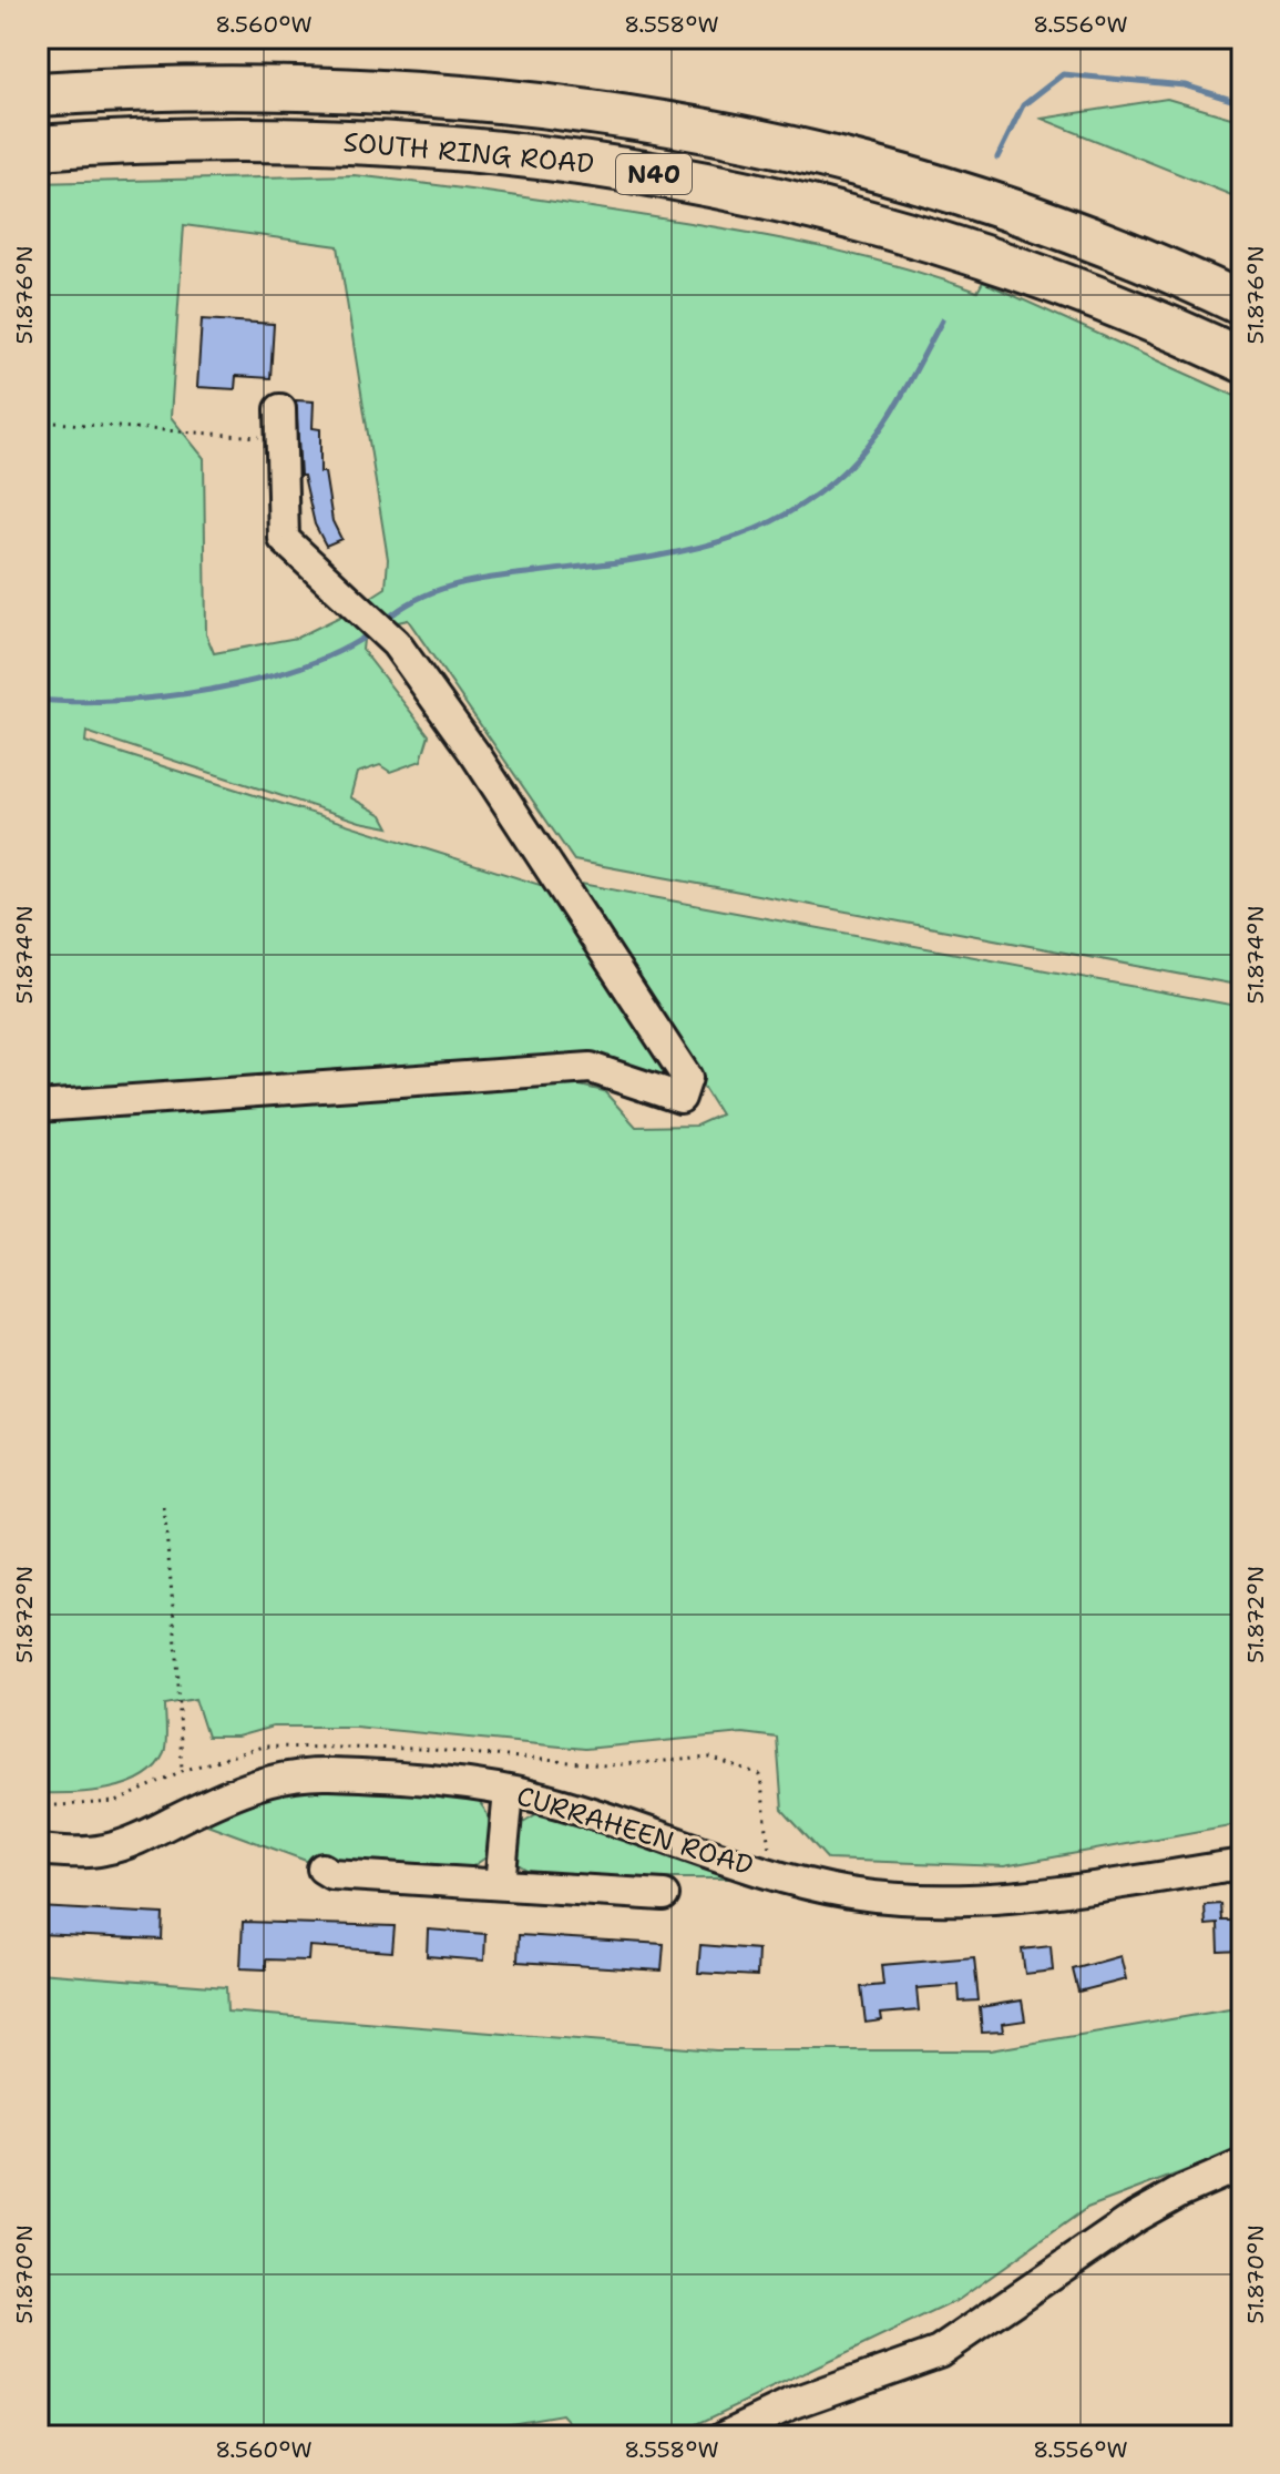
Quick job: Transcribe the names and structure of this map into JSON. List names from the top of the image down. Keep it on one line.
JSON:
{"streets":{"highway":["SOUTH RING ROAD","N40"],"street":["CURRAHEEN ROAD"]},"coordinates":["8.560°W","8.558°W","8.556°W","51.876°N","51.874°N","51.872°N","51.870°N"]}
